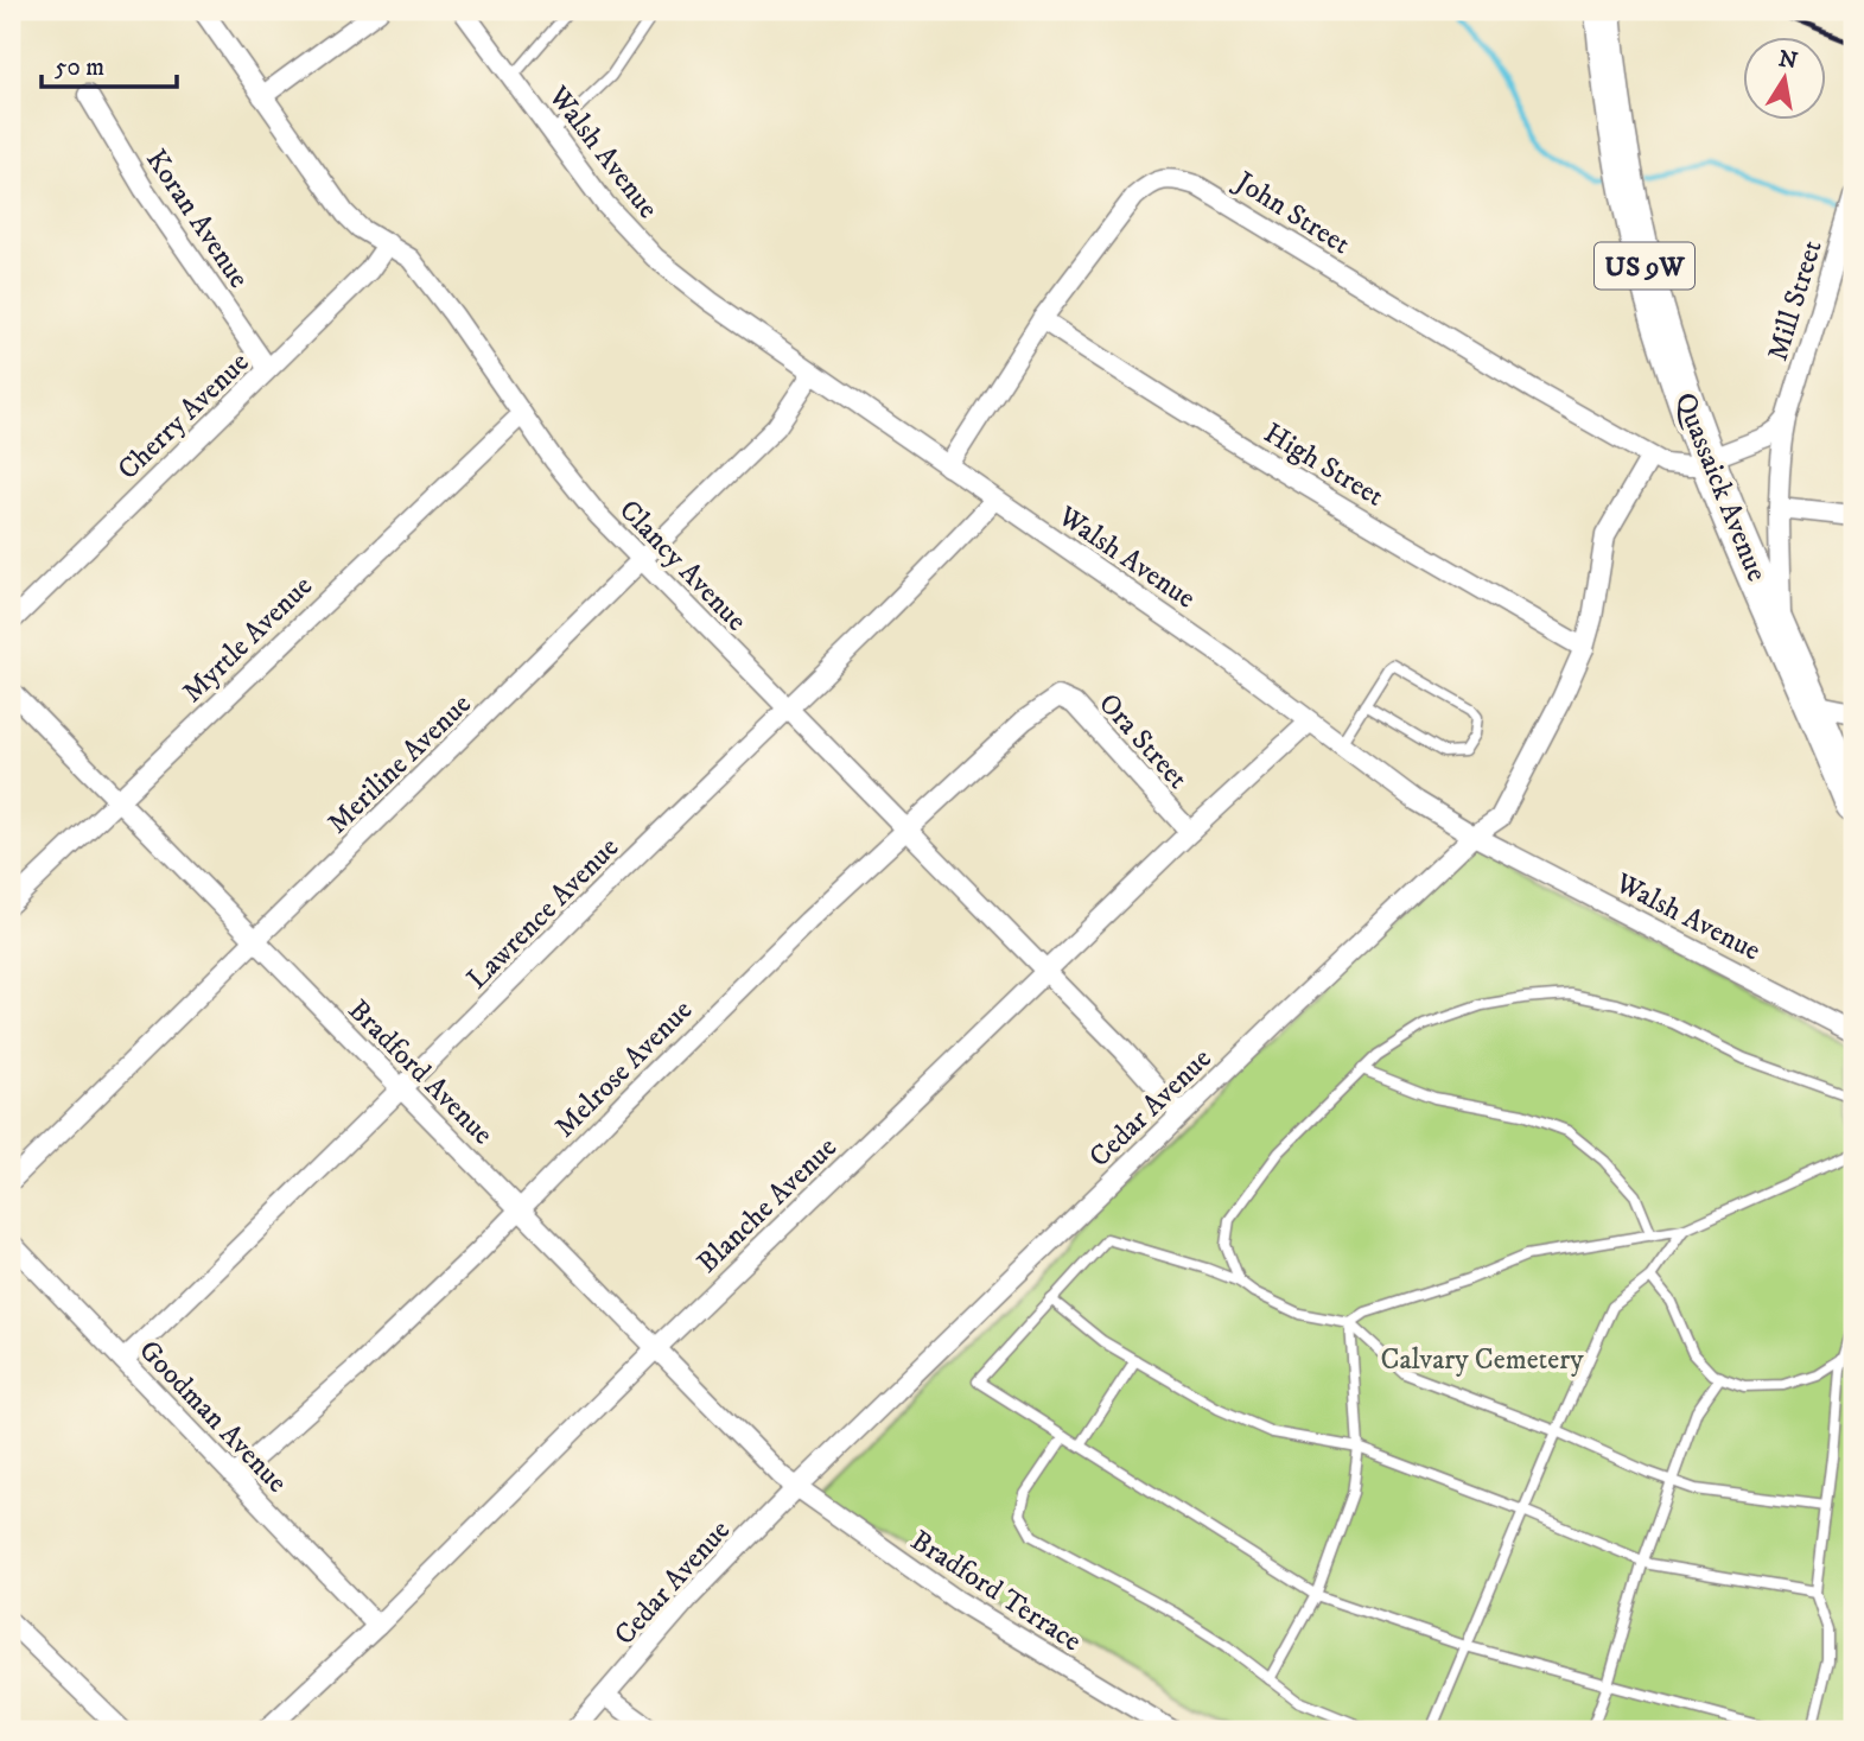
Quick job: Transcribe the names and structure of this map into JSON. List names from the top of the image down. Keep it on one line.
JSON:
{"streets":{"highway":["US 9W","Quassaick Avenue"],"street":["Walsh Avenue","John Street","Koran Avenue","Mill Street","Cherry Avenue","High Street","Clancy Avenue","Myrtle Avenue","Ora Street","Meriline Avenue","Lawrence Avenue","Melrose Avenue","Bradford Avenue","Cedar Avenue","Blanche Avenue","Goodman Avenue","Bradford Terrace"]},"crossings":[["Walsh Avenue","John Street"],["Walsh Avenue","Meriline Avenue"],["Walsh Avenue","Lawrence Avenue"],["Walsh Avenue","Cedar Avenue"],["Walsh Avenue","Blanche Avenue"],["John Street","Mill Street"],["John Street","High Street"],["John Street","Quassaick Avenue"],["John Street","Cedar Avenue"],["Koran Avenue","Cherry Avenue"],["Mill Street","Quassaick Avenue"],["Cherry Avenue","Clancy Avenue"],["High Street","Cedar Avenue"],["Clancy Avenue","Myrtle Avenue"],["Clancy Avenue","Meriline Avenue"],["Clancy Avenue","Lawrence Avenue"],["Clancy Avenue","Melrose Avenue"],["Clancy Avenue","Cedar Avenue"],["Clancy Avenue","Blanche Avenue"],["Myrtle Avenue","Bradford Avenue"],["Ora Street","Melrose Avenue"],["Ora Street","Blanche Avenue"],["Meriline Avenue","Bradford Avenue"],["Lawrence Avenue","Bradford Avenue"],["Lawrence Avenue","Goodman Avenue"],["Melrose Avenue","Bradford Avenue"],["Melrose Avenue","Goodman Avenue"],["Bradford Avenue","Cedar Avenue"],["Bradford Avenue","Blanche Avenue"],["Bradford Avenue","Bradford Terrace"],["Cedar Avenue","Bradford Terrace"],["Blanche Avenue","Goodman Avenue"]],"parks":["Calvary Cemetery"],"scale_bar":"50 m","north":"top"}
